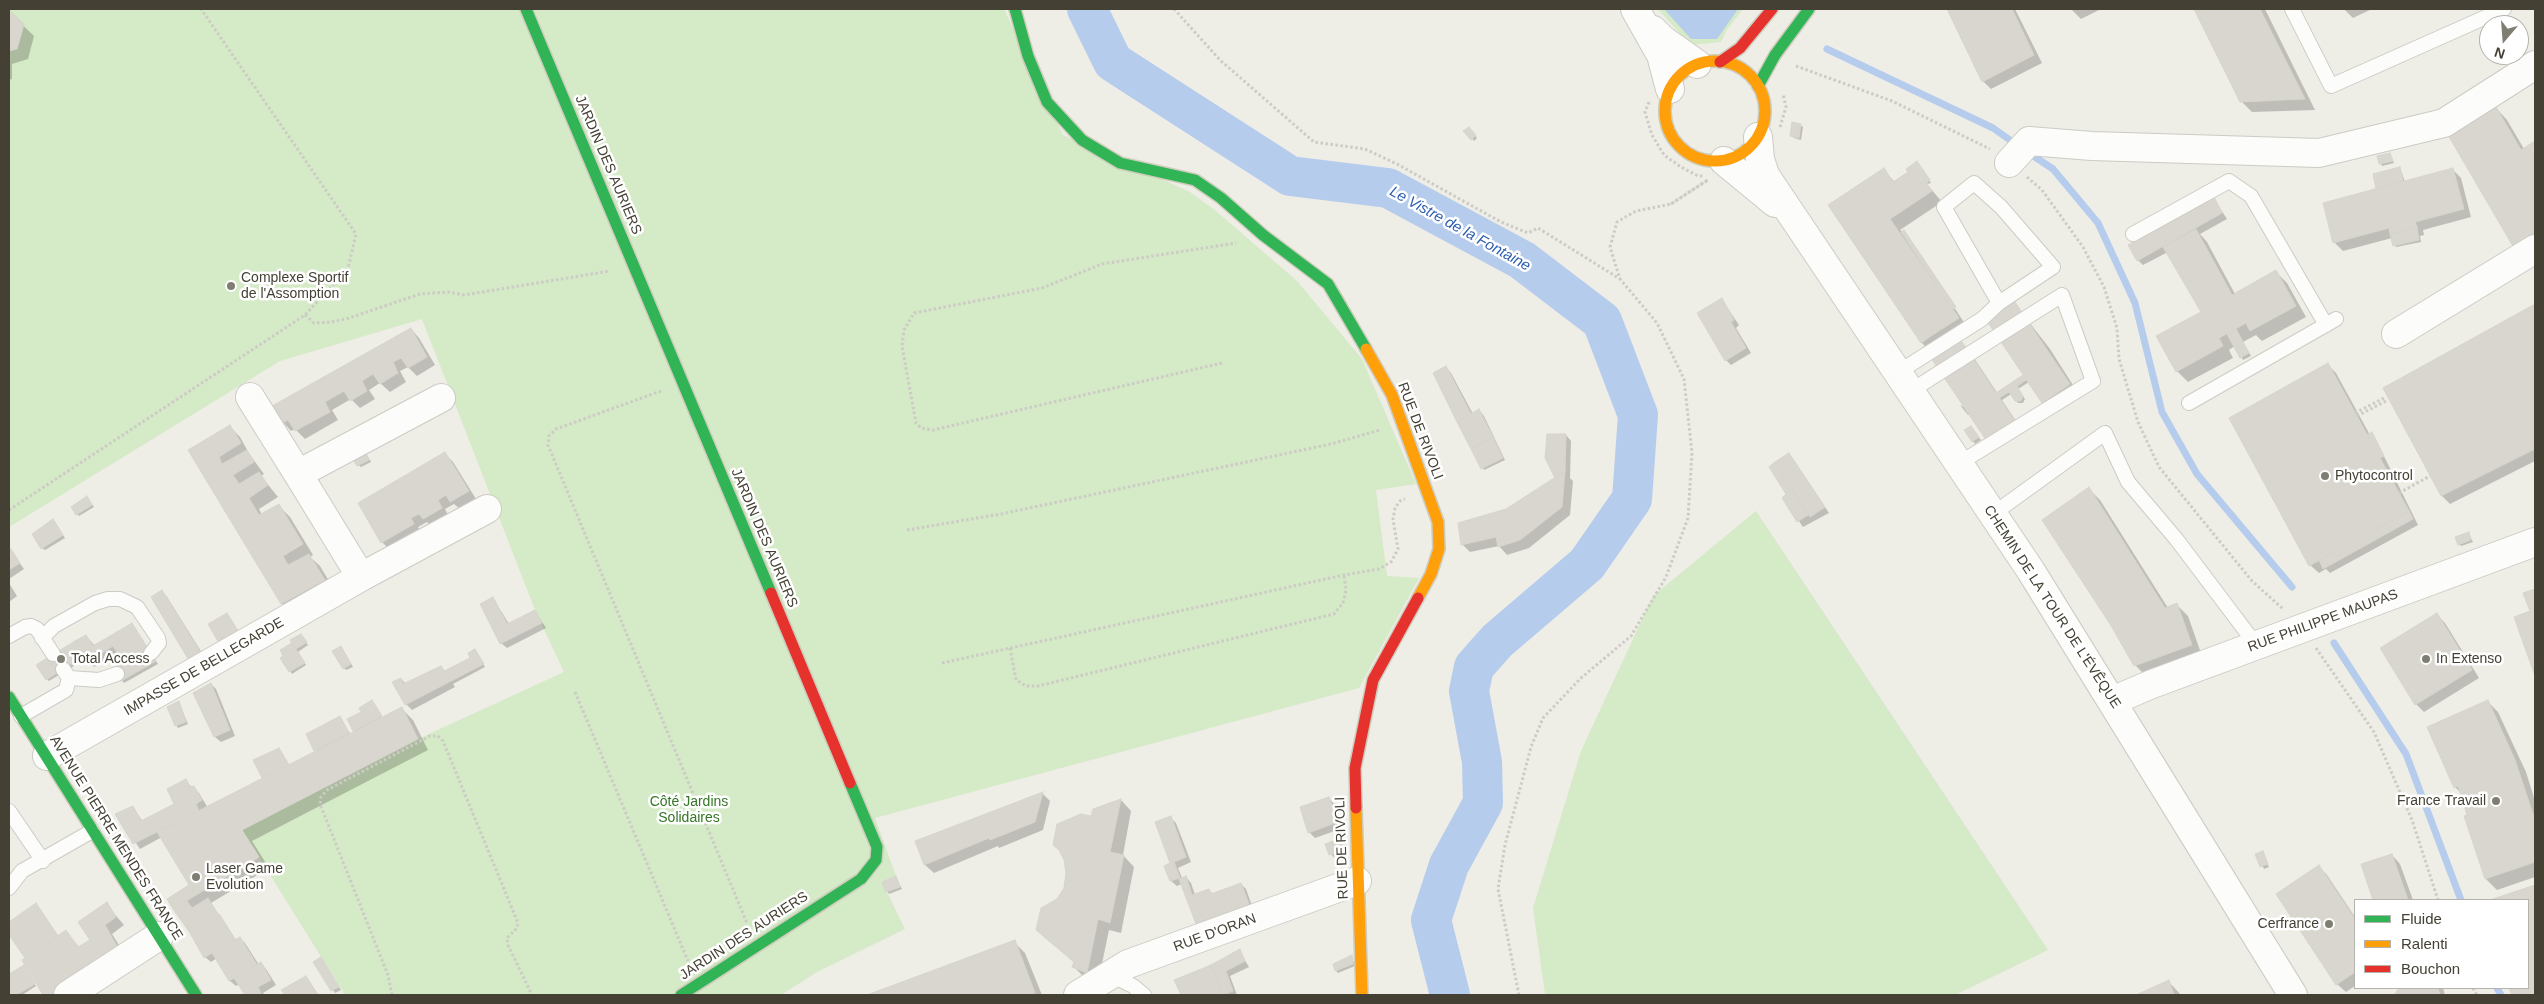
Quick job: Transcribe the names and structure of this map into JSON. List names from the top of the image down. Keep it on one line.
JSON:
{"streets":{"street":["JARDIN DES AURIERS","RUE DE RIVOLI","CHEMIN DE LA TOUR DE L'ÉVÊQUE","RUE PHILIPPE MAUPAS","IMPASSE DE BELLEGARDE","AVENUE PIERRE MENDES FRANCE","RUE D'ORAN"]},"crossings":[["RUE DE RIVOLI","RUE D'ORAN"],["CHEMIN DE LA TOUR DE L'ÉVÊQUE","RUE PHILIPPE MAUPAS"],["IMPASSE DE BELLEGARDE","AVENUE PIERRE MENDES FRANCE"]],"water":["Le Vistre de la Fontaine"],"parks":["Côté Jardins Solidaires"],"places":["Complexe Sportif de l'Assomption","Phytocontrol","Total Access","In Extenso","France Travail","Laser Game Evolution","Cerfrance"],"legend":["Fluide","Ralenti","Bouchon"],"north":"bottom"}
